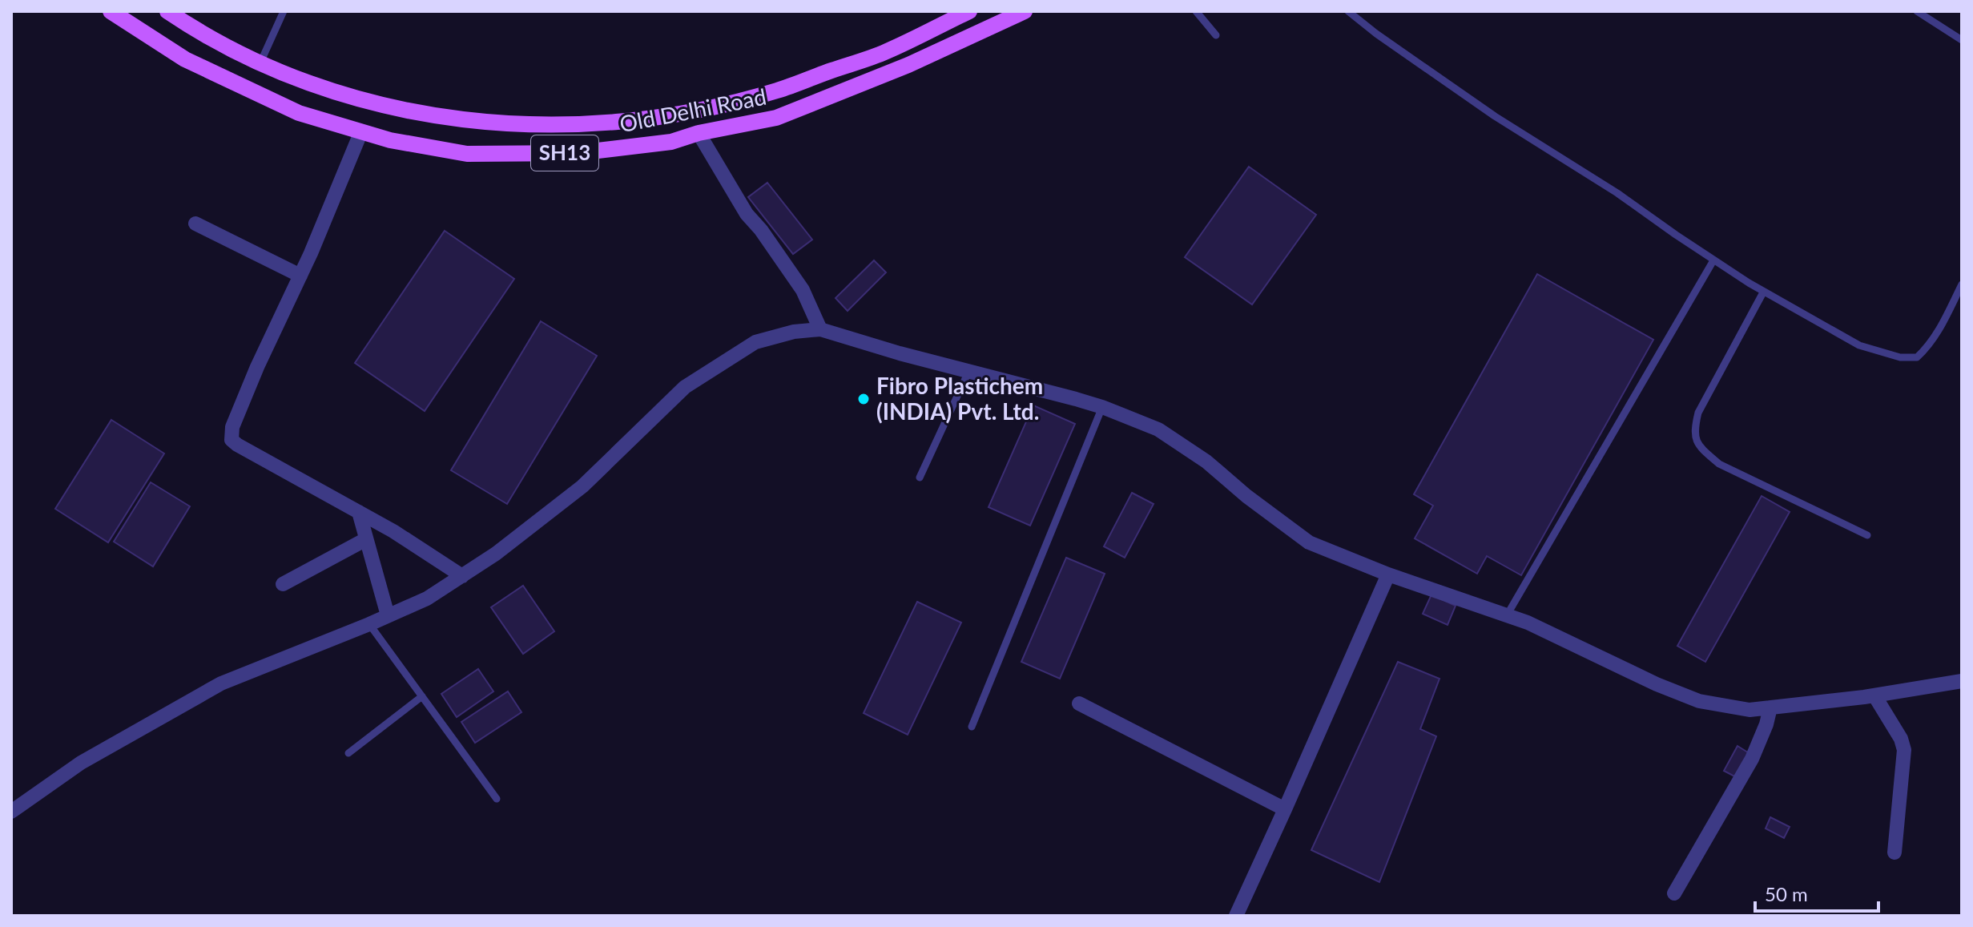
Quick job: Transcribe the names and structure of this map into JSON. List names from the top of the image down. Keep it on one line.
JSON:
{"streets":{"main road":["Old Delhi Road","SH13"]},"places":["Fibro Plastichem (INDIA) Pvt. Ltd."],"scale_bar":"50 m"}
